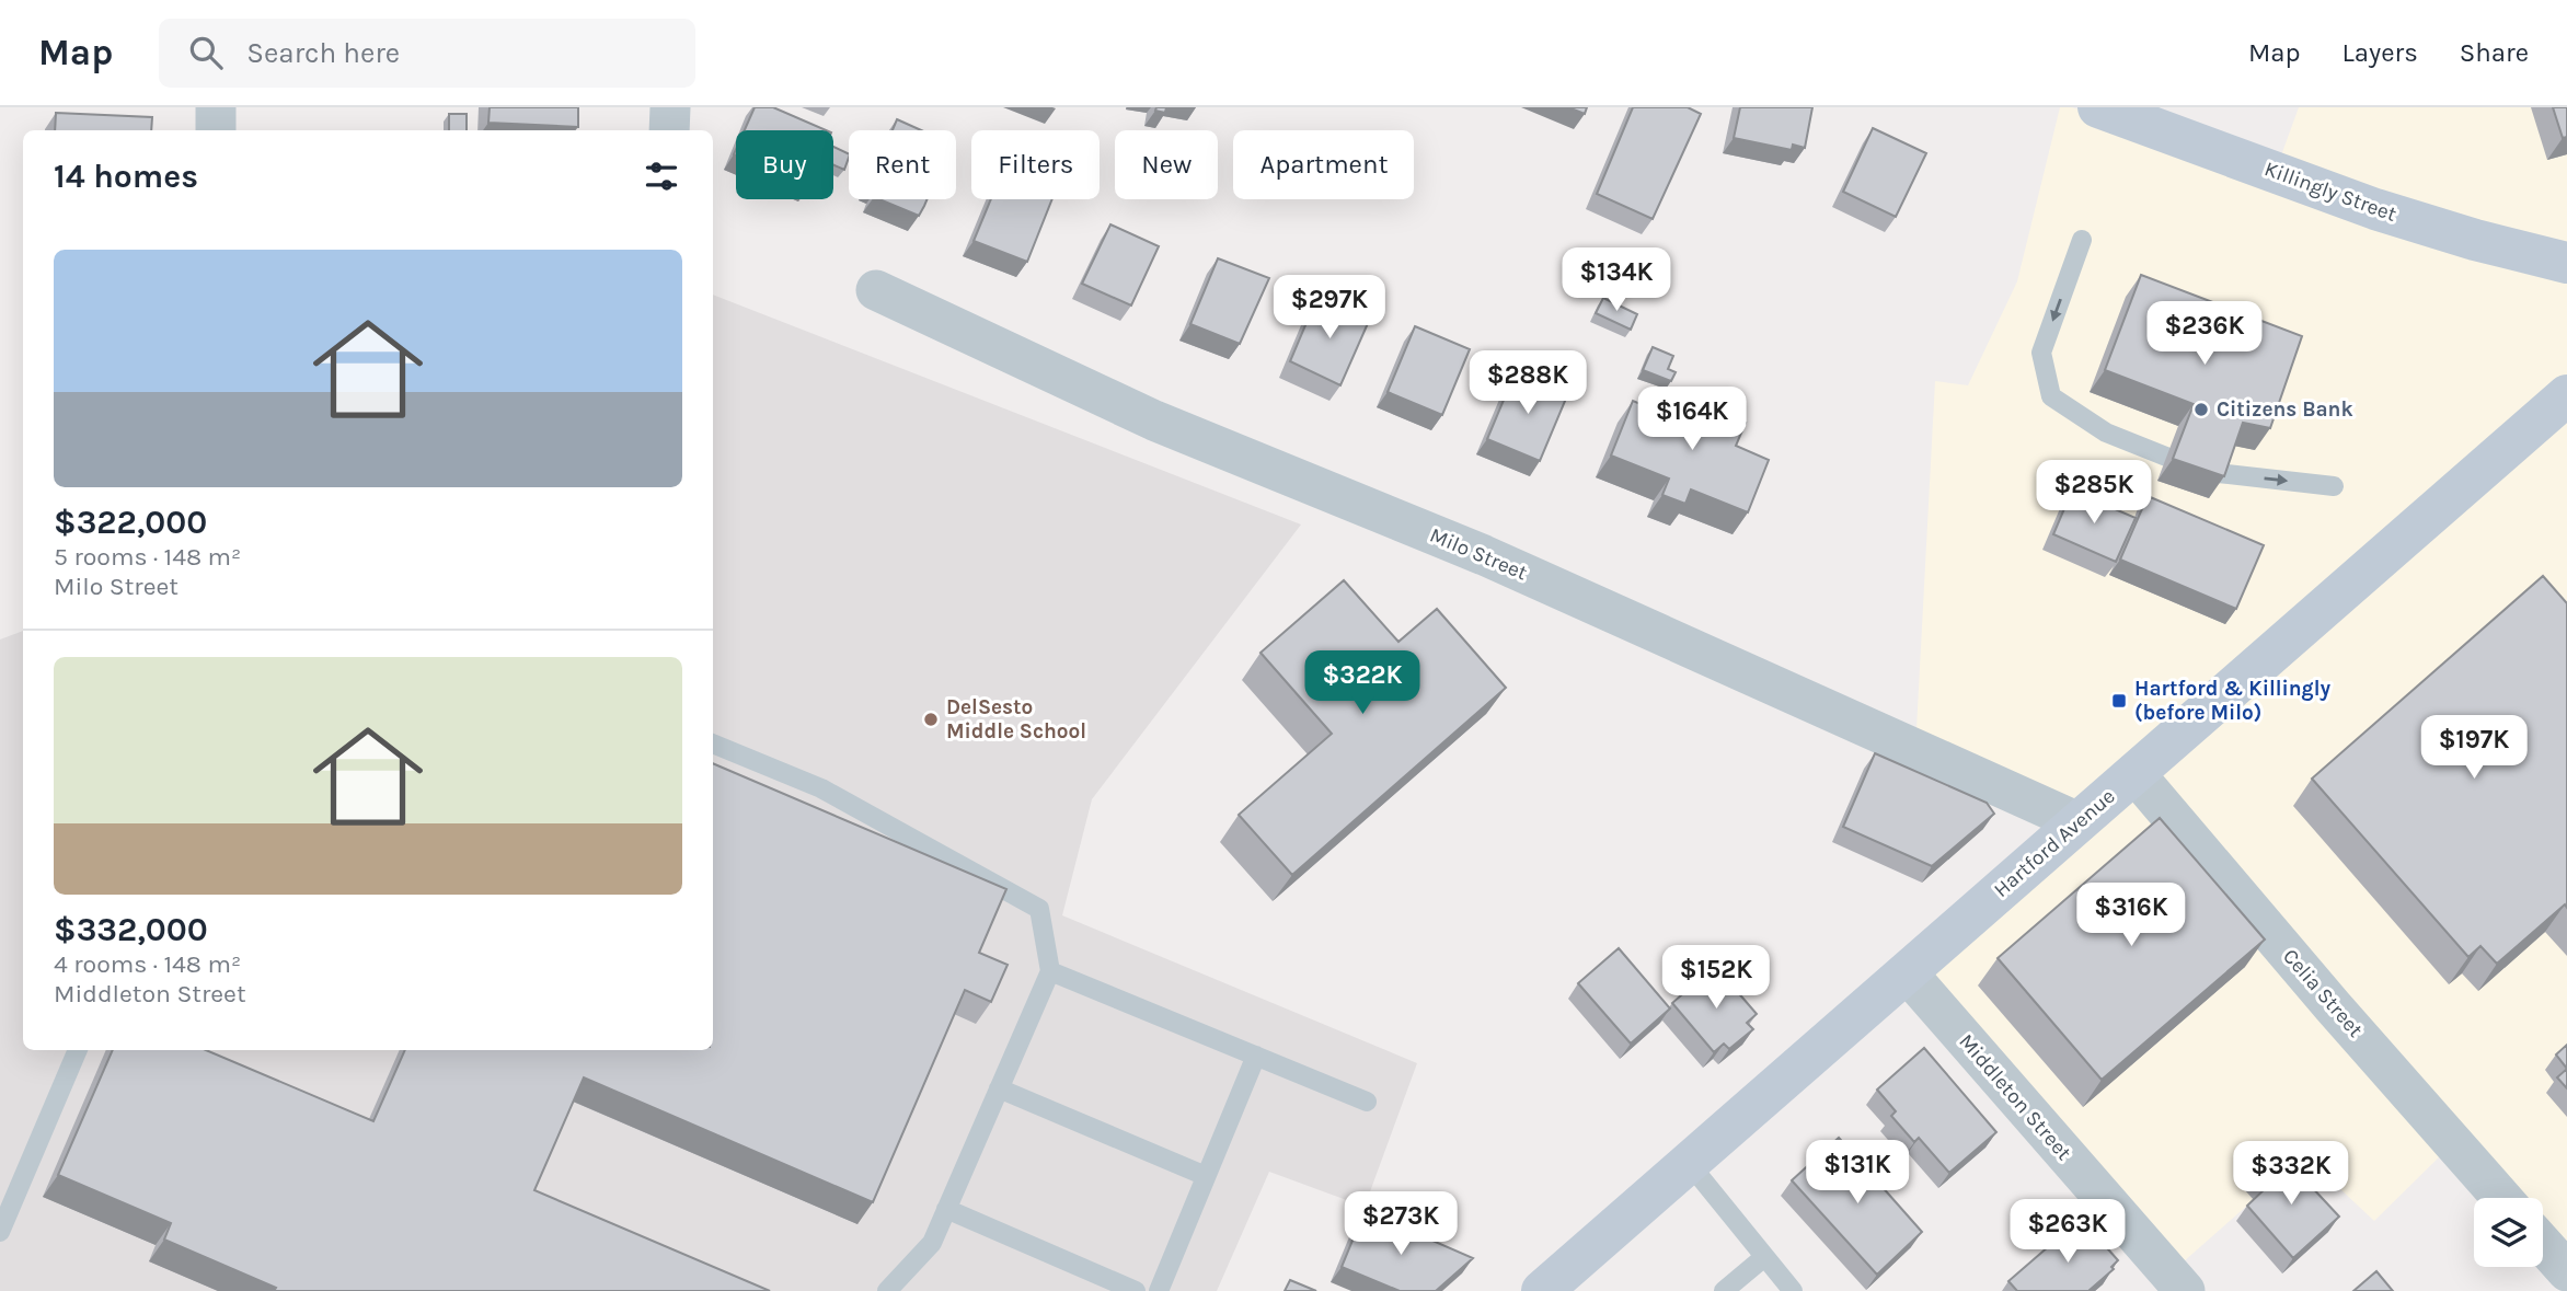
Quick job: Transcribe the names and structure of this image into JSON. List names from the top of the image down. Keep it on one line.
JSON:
{"streets":{"main road":["Killingly Street","Hartford Avenue"],"street":["Milo Street","Celia Street","Middleton Street"]},"crossings":[["Milo Street","Hartford Avenue"],["Hartford Avenue","Celia Street"],["Hartford Avenue","Middleton Street"]],"places":{"other":["Citizens Bank","DelSesto Middle School"],"transit":["Hartford & Killingly (before Milo)"]},"page":{"header":"Map","search":"Search here","nav":["Map","Layers","Share"],"chip":["Buy","Rent","Filters","New","Apartment"],"heading":"14 homes","list":[{"name":"$322,000","note":"5 rooms · 148 m² · Milo Street"},{"name":"$332,000","note":"4 rooms · 148 m² · Middleton Street"}],"price":["$134K","$297K","$236K","$288K","$164K","$285K","$322K","$197K","$316K","$152K","$131K","$332K","$273K","$263K"]}}
